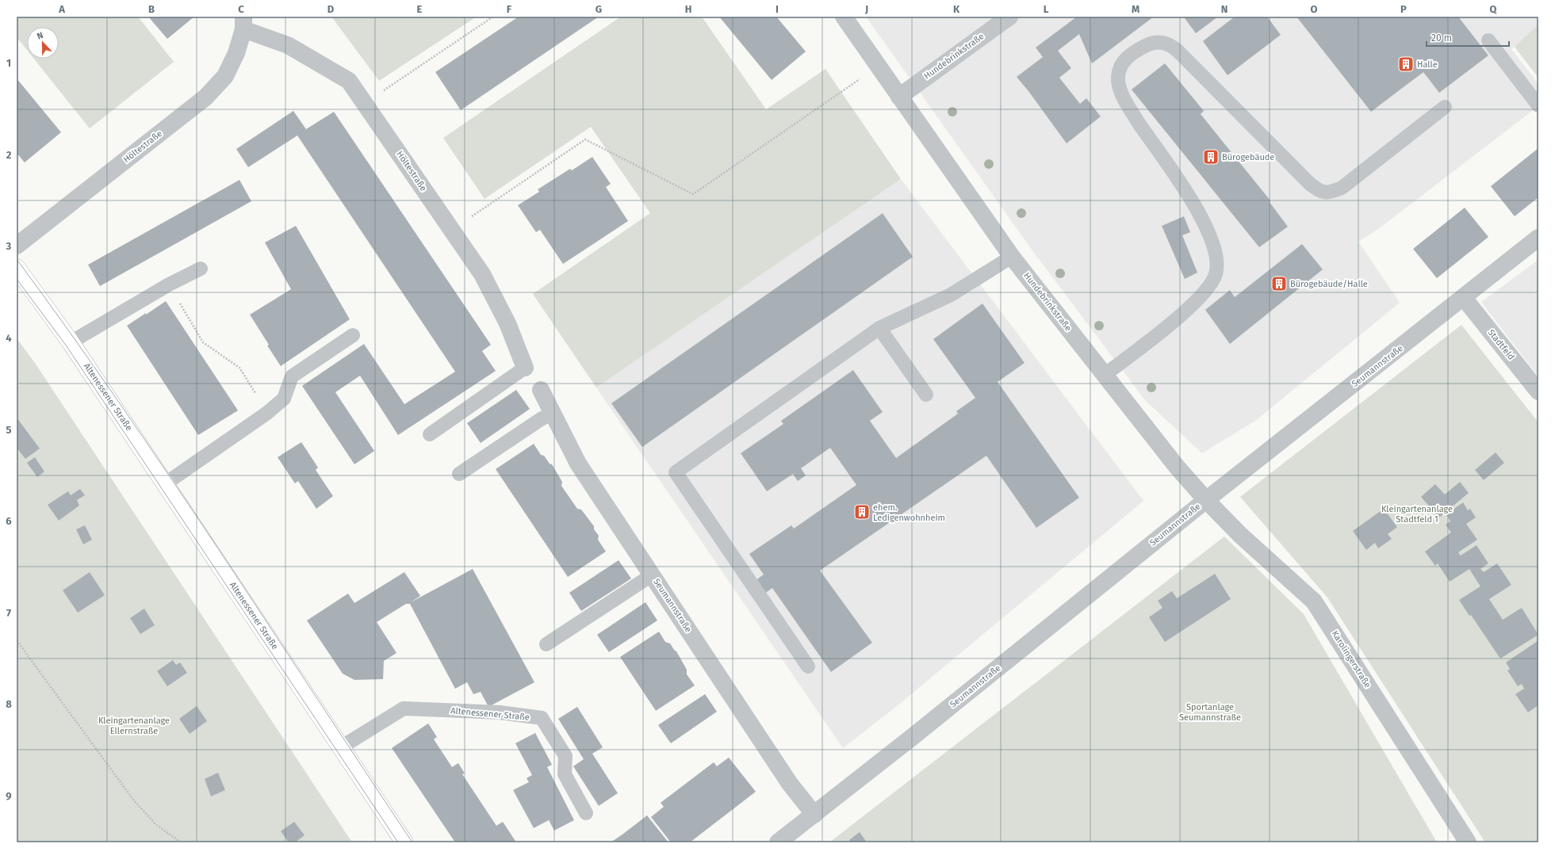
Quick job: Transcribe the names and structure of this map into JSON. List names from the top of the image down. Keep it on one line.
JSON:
{"streets":{"main road":["Altenessener Straße"],"street":["Hundebrinkstraße","Höltestraße","Stadtfeld","Seumannstraße","Karolingerstraße"]},"crossings":[["Hundebrinkstraße","Seumannstraße"],["Hundebrinkstraße","Karolingerstraße"],["Stadtfeld","Seumannstraße"],["Seumannstraße","Karolingerstraße"]],"parks":["Kleingartenanlage Stadtfeld 1","Sportanlage Seumannstraße","Kleingartenanlage Ellernstraße"],"places":{"building":["Halle","Bürogebäude","Bürogebäude/Halle","ehem. Ledigenwohnheim"]},"scale_bar":"20 m","north":"top","grid":{"columns":["A","B","C","D","E","F","G","H","I","J","K","L","M","N","O","P","Q"],"rows":["1","2","3","4","5","6","7","8","9"]}}
